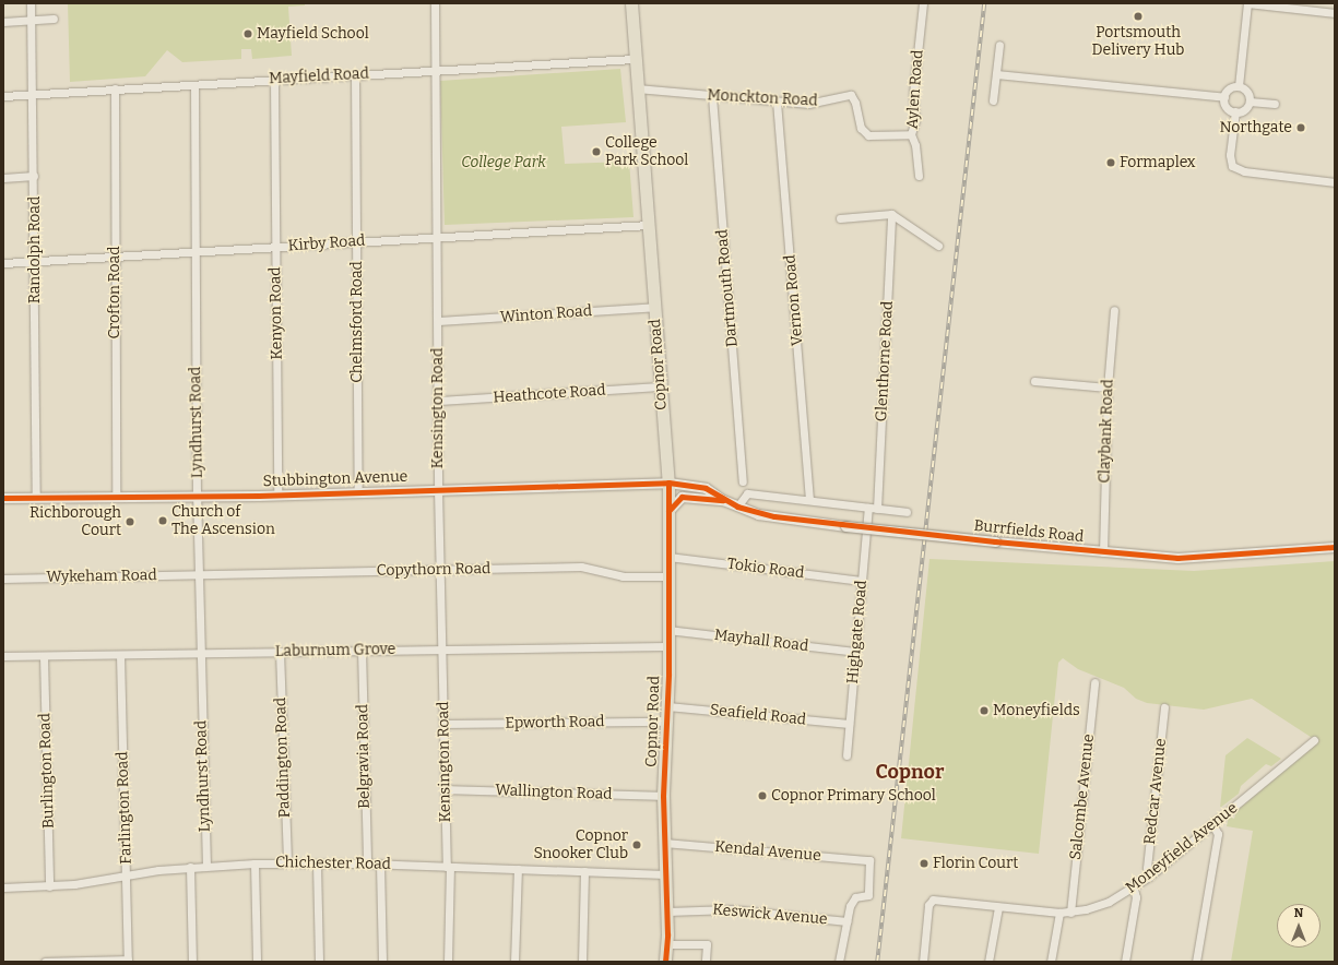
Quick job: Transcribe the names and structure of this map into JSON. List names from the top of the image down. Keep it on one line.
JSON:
{"streets":{"main road":["Copnor Road"],"street":["Mayfield Road","Aylen Road","Monckton Road","Kirby Road","Randolph Road","Dartmouth Road","Crofton Road","Vernon Road","Kenyon Road","Winton Road","Chelmsford Road","Glenthorne Road","Heathcote Road","Kensington Road","Lyndhurst Road","Claybank Road","Stubbington Avenue","Burrfields Road","Tokio Road","Copythorn Road","Wykeham Road","Highgate Road","Mayhall Road","Laburnum Grove","Seafield Road","Epworth Road","Belgravia Road","Paddington Road","Burlington Road","Redcar Avenue","Wallington Road","Salcombe Avenue","Farlington Road","Moneyfield Avenue","Kendal Avenue","Chichester Road","Keswick Avenue"]},"crossings":[["Mayfield Road","Randolph Road"],["Mayfield Road","Crofton Road"],["Mayfield Road","Kenyon Road"],["Mayfield Road","Chelmsford Road"],["Mayfield Road","Copnor Road"],["Mayfield Road","Kensington Road"],["Mayfield Road","Lyndhurst Road"],["Aylen Road","Monckton Road"],["Monckton Road","Dartmouth Road"],["Monckton Road","Vernon Road"],["Monckton Road","Copnor Road"],["Kirby Road","Randolph Road"],["Kirby Road","Crofton Road"],["Kirby Road","Kenyon Road"],["Kirby Road","Chelmsford Road"],["Kirby Road","Copnor Road"],["Kirby Road","Kensington Road"],["Kirby Road","Lyndhurst Road"],["Randolph Road","Stubbington Avenue"],["Crofton Road","Stubbington Avenue"],["Kenyon Road","Stubbington Avenue"],["Winton Road","Copnor Road"],["Winton Road","Kensington Road"],["Chelmsford Road","Stubbington Avenue"],["Copnor Road","Heathcote Road"],["Copnor Road","Stubbington Avenue"],["Copnor Road","Burrfields Road"],["Copnor Road","Tokio Road"],["Copnor Road","Copythorn Road"],["Copnor Road","Mayhall Road"],["Copnor Road","Laburnum Grove"],["Copnor Road","Seafield Road"],["Copnor Road","Epworth Road"],["Copnor Road","Wallington Road"],["Copnor Road","Kendal Avenue"],["Copnor Road","Chichester Road"],["Copnor Road","Keswick Avenue"],["Heathcote Road","Kensington Road"],["Kensington Road","Stubbington Avenue"],["Kensington Road","Copythorn Road"],["Kensington Road","Laburnum Grove"],["Kensington Road","Epworth Road"],["Kensington Road","Wallington Road"],["Kensington Road","Chichester Road"],["Lyndhurst Road","Stubbington Avenue"],["Lyndhurst Road","Copythorn Road"],["Lyndhurst Road","Wykeham Road"],["Lyndhurst Road","Laburnum Grove"],["Lyndhurst Road","Chichester Road"],["Claybank Road","Burrfields Road"],["Stubbington Avenue","Burrfields Road"],["Tokio Road","Highgate Road"],["Copythorn Road","Wykeham Road"],["Highgate Road","Mayhall Road"],["Highgate Road","Seafield Road"],["Laburnum Grove","Belgravia Road"],["Laburnum Grove","Paddington Road"],["Laburnum Grove","Burlington Road"],["Laburnum Grove","Farlington Road"],["Belgravia Road","Chichester Road"],["Paddington Road","Chichester Road"],["Burlington Road","Chichester Road"],["Redcar Avenue","Moneyfield Avenue"],["Salcombe Avenue","Moneyfield Avenue"],["Farlington Road","Chichester Road"],["Kendal Avenue","Keswick Avenue"]],"districts":["Copnor"],"parks":["College Park"],"places":["Portsmouth Delivery Hub","Mayfield School","Northgate","College Park School","Formaplex","Church of The Ascension","Richborough Court","Moneyfields","Copnor Primary School","Copnor Snooker Club","Florin Court"],"north":"top"}
